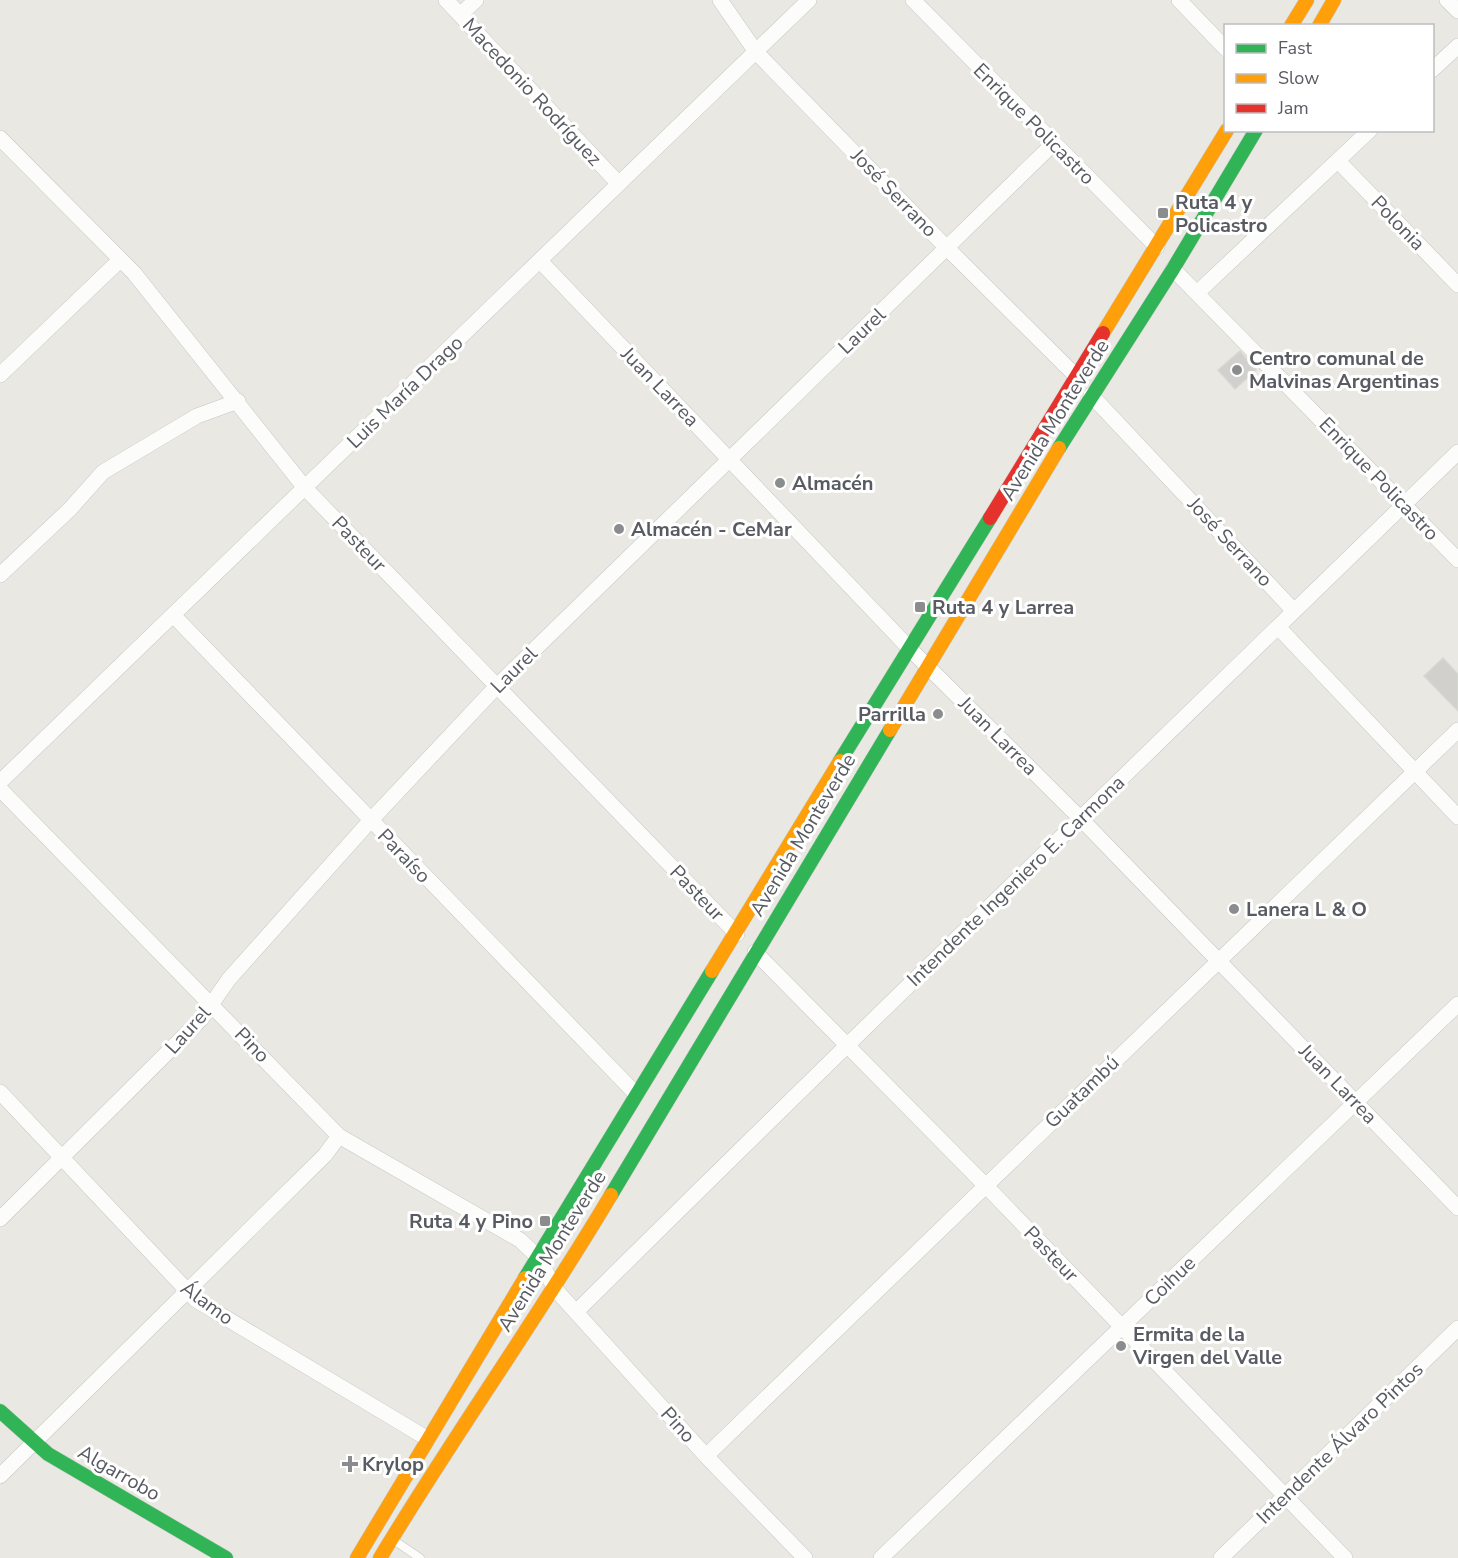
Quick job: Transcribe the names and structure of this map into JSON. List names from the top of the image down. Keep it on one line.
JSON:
{"streets":{"main road":["Avenida Monteverde","Algarrobo"],"street":["Macedonio Rodríguez","Enrique Policastro","José Serrano","Polonia","Laurel","Juan Larrea","Luis María Drago","Pasteur","Paraíso","Intendente Ingeniero E. Carmona","Pino","Guatambú","Coihue","Álamo","Intendente Álvaro Pintos"]},"crossings":[["Macedonio Rodríguez","Luis María Drago"],["Enrique Policastro","Laurel"],["Enrique Policastro","Avenida Monteverde"],["Enrique Policastro","Intendente Ingeniero E. Carmona"],["José Serrano","Laurel"],["José Serrano","Luis María Drago"],["José Serrano","Avenida Monteverde"],["José Serrano","Intendente Ingeniero E. Carmona"],["Laurel","Juan Larrea"],["Laurel","Pasteur"],["Laurel","Paraíso"],["Laurel","Pino"],["Laurel","Álamo"],["Juan Larrea","Luis María Drago"],["Juan Larrea","Avenida Monteverde"],["Juan Larrea","Intendente Ingeniero E. Carmona"],["Juan Larrea","Guatambú"],["Juan Larrea","Coihue"],["Luis María Drago","Pasteur"],["Luis María Drago","Paraíso"],["Avenida Monteverde","Pasteur"],["Avenida Monteverde","Paraíso"],["Avenida Monteverde","Pino"],["Avenida Monteverde","Álamo"],["Pasteur","Intendente Ingeniero E. Carmona"],["Pasteur","Guatambú"],["Pasteur","Coihue"],["Pasteur","Intendente Álvaro Pintos"],["Intendente Ingeniero E. Carmona","Pino"],["Pino","Guatambú"]],"places":{"transit":["Ruta 4 y Policastro","Ruta 4 y Larrea","Ruta 4 y Pino"],"other":["Centro comunal de Malvinas Argentinas","Almacén","Almacén - CeMar","Parrilla","Lanera L & O","Ermita de la Virgen del Valle"],"health":["Krylop"]},"legend":["Fast","Slow","Jam"]}
